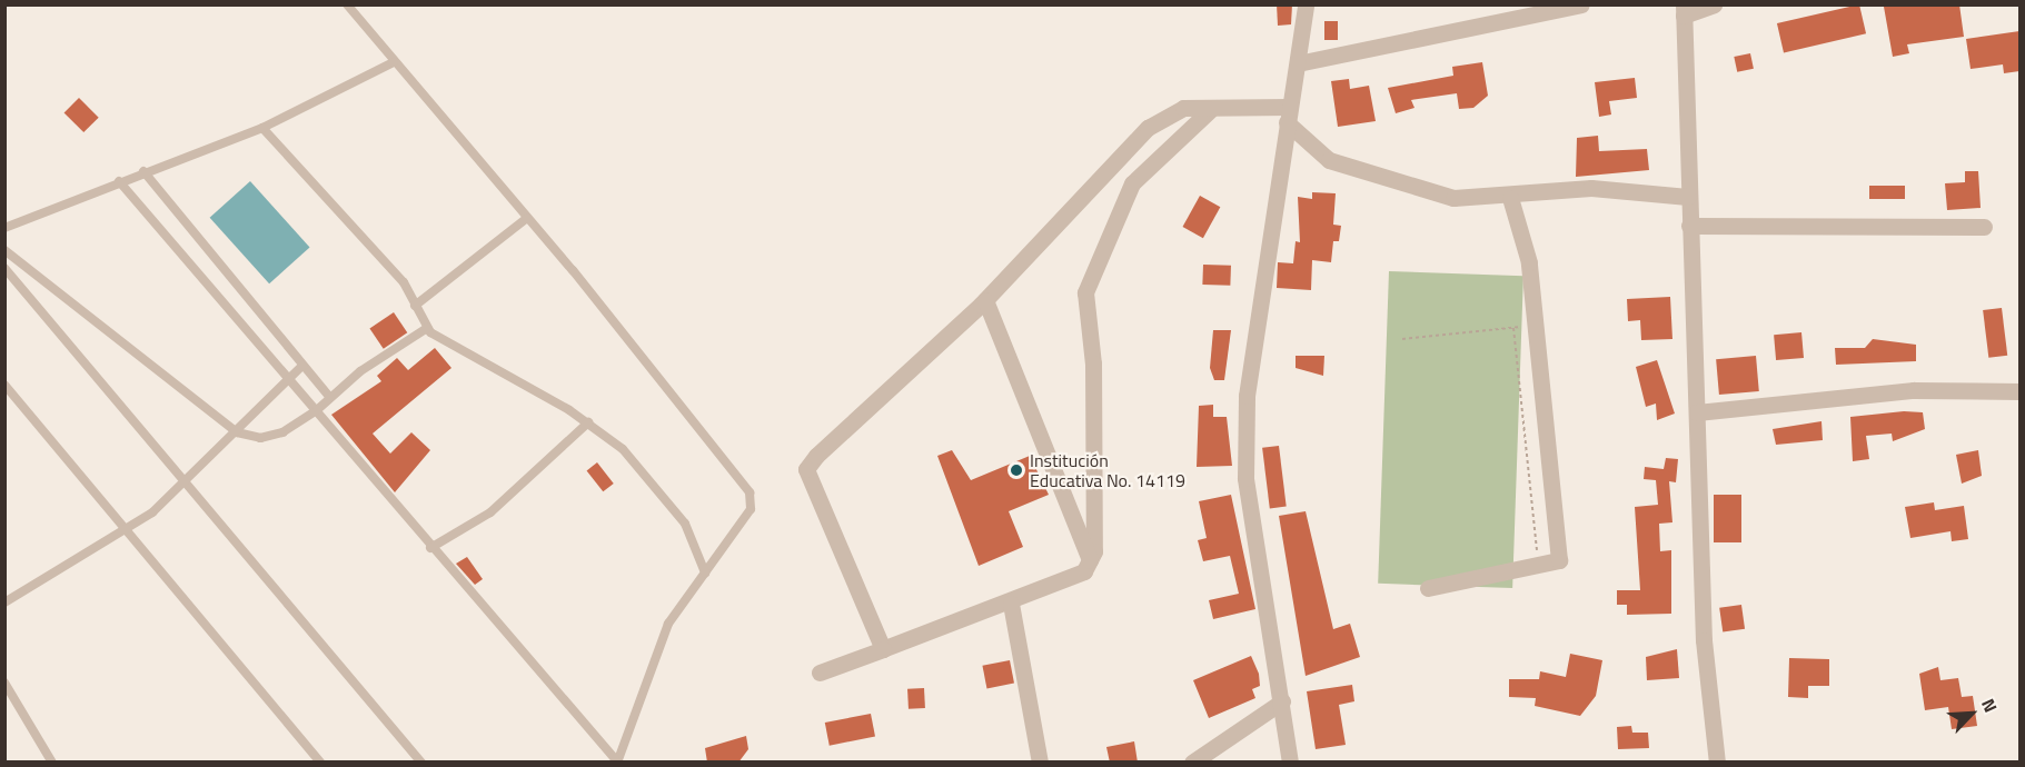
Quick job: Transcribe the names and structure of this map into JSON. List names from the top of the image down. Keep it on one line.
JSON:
{"places":["Institución Educativa No. 14119"],"north":"top right"}
